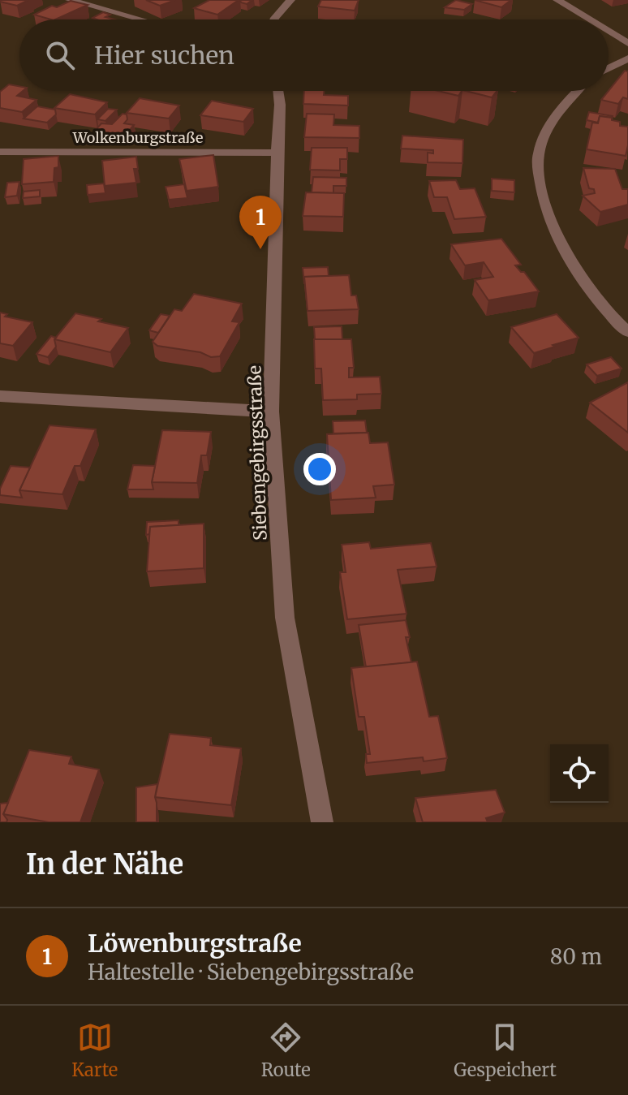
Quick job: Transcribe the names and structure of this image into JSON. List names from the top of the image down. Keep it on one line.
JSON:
{"streets":{"street":["Wolkenburgstraße","Siebengebirgsstraße"]},"crossings":[["Wolkenburgstraße","Siebengebirgsstraße"]],"page":{"search":"Hier suchen","pins":"1","heading":"In der Nähe","list":[{"mark":"1","name":"Löwenburgstraße","note":"Haltestelle · Siebengebirgsstraße","value":"80 m"}],"nav":["Karte","Route","Gespeichert"]}}
